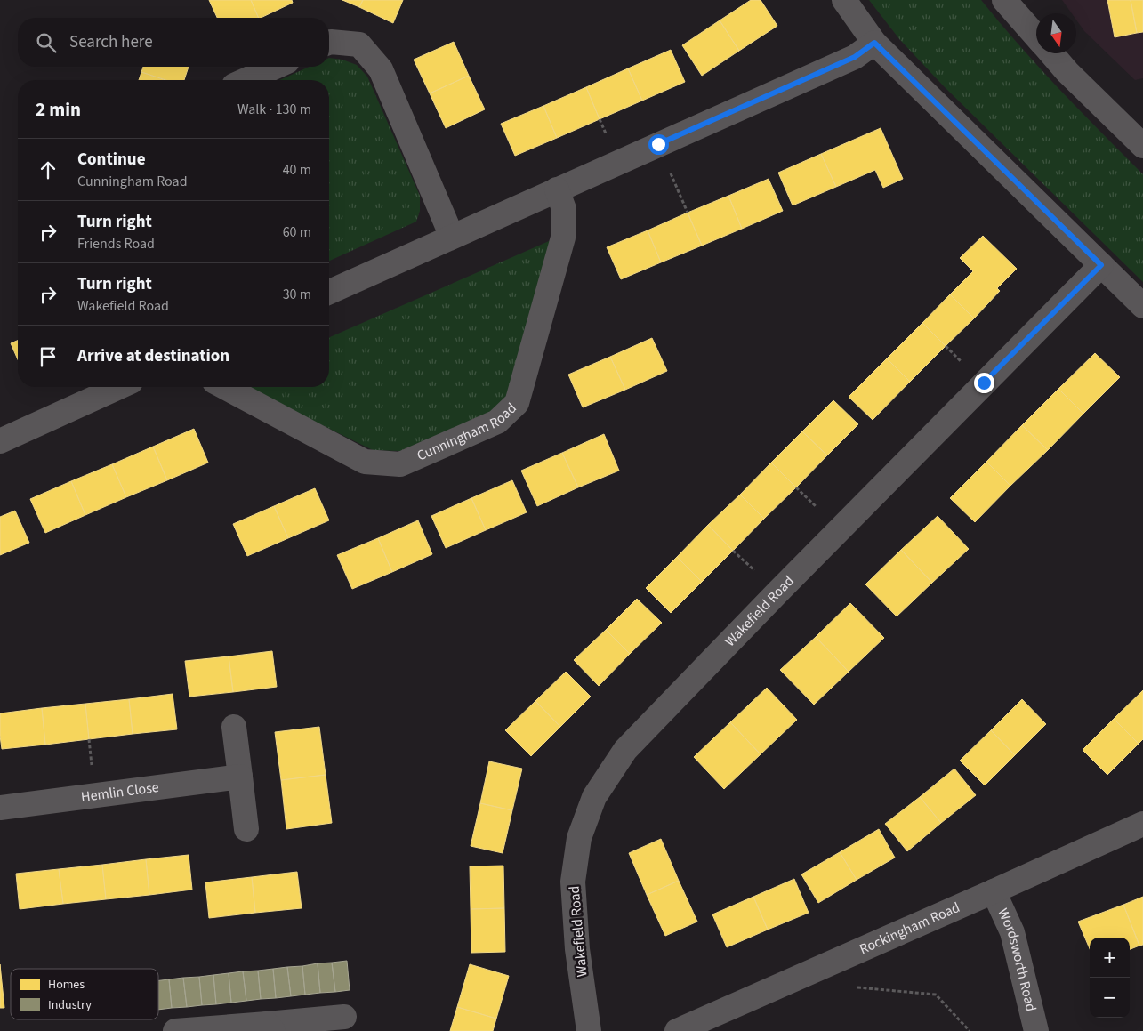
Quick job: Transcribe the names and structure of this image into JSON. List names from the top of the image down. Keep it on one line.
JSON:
{"streets":{"street":["Cunningham Road","Wakefield Road","Hemlin Close","Rockingham Road","Wordsworth Road"]},"crossings":[["Rockingham Road","Wordsworth Road"]],"legend":["Homes","Industry"],"north":"bottom","page":{"search":"Search here","heading":["2 min","Walk · 130 m"],"list":[["Continue","Cunningham Road","40 m"],["Turn right","Friends Road","60 m"],["Turn right","Wakefield Road","30 m"],"Arrive at destination"],"map_buttons":["+","−"]}}
